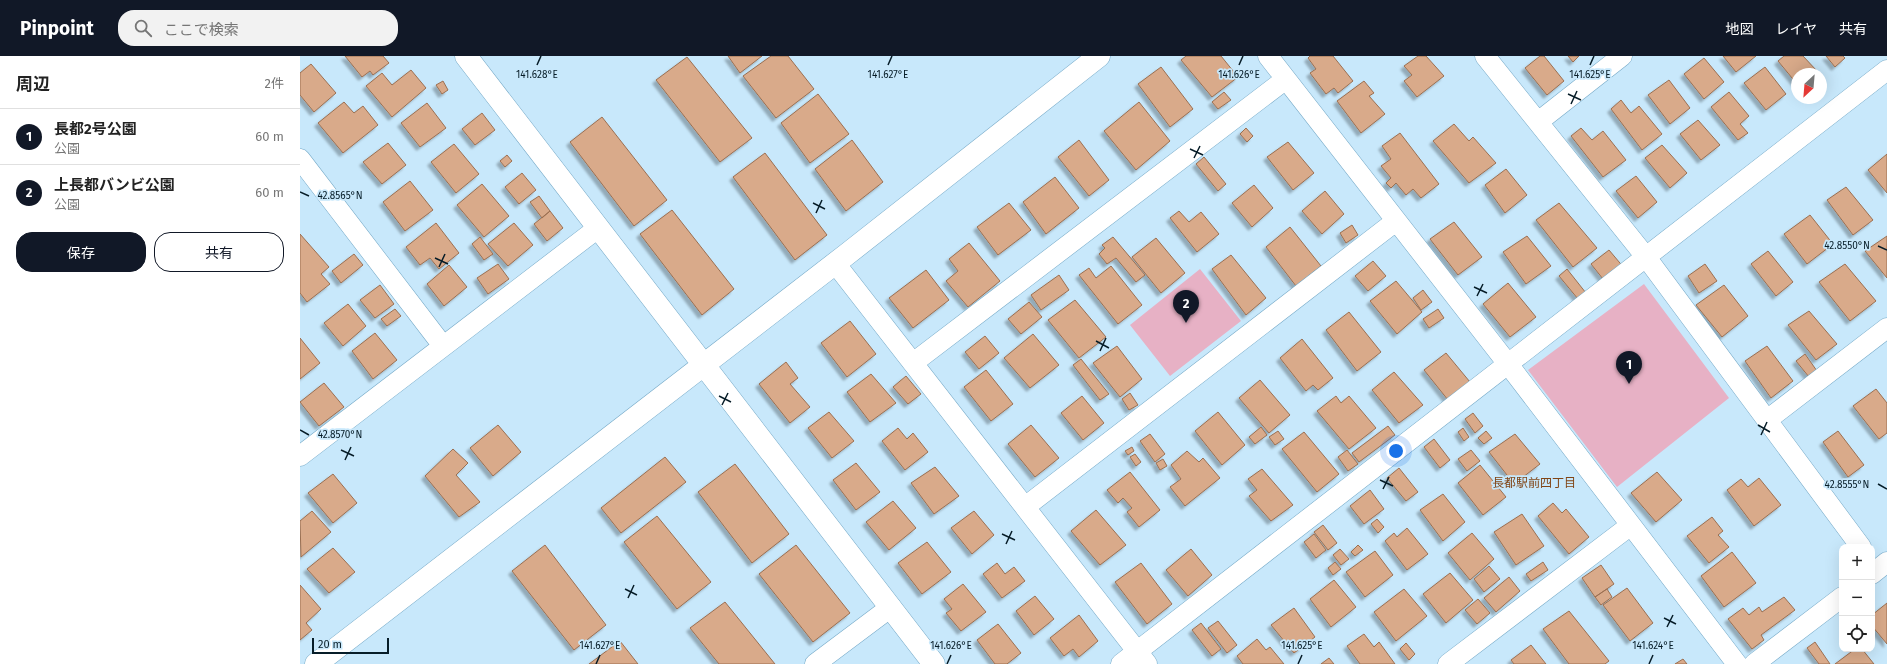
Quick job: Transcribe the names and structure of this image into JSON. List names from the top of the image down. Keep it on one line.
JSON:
{"districts":["長都駅前四丁目"],"scale_bar":"20 m","north":"bottom left","page":{"header":"Pinpoint","search":"ここで検索","nav":["地図","レイヤ","共有"],"heading":["周辺","2件"],"list":[{"mark":"1","name":"長都2号公園","note":"公園","value":"60 m"},{"mark":"2","name":"上長都バンビ公園","note":"公園","value":"60 m"}],"buttons":["保存","共有"],"pins":["2","1"],"map_buttons":["+","−"],"scale":"20 m"},"coordinates":["141.628°E","141.627°E","141.626°E","141.625°E","42.8565°N","42.8550°N","42.8570°N","42.8555°N","141.624°E"]}
